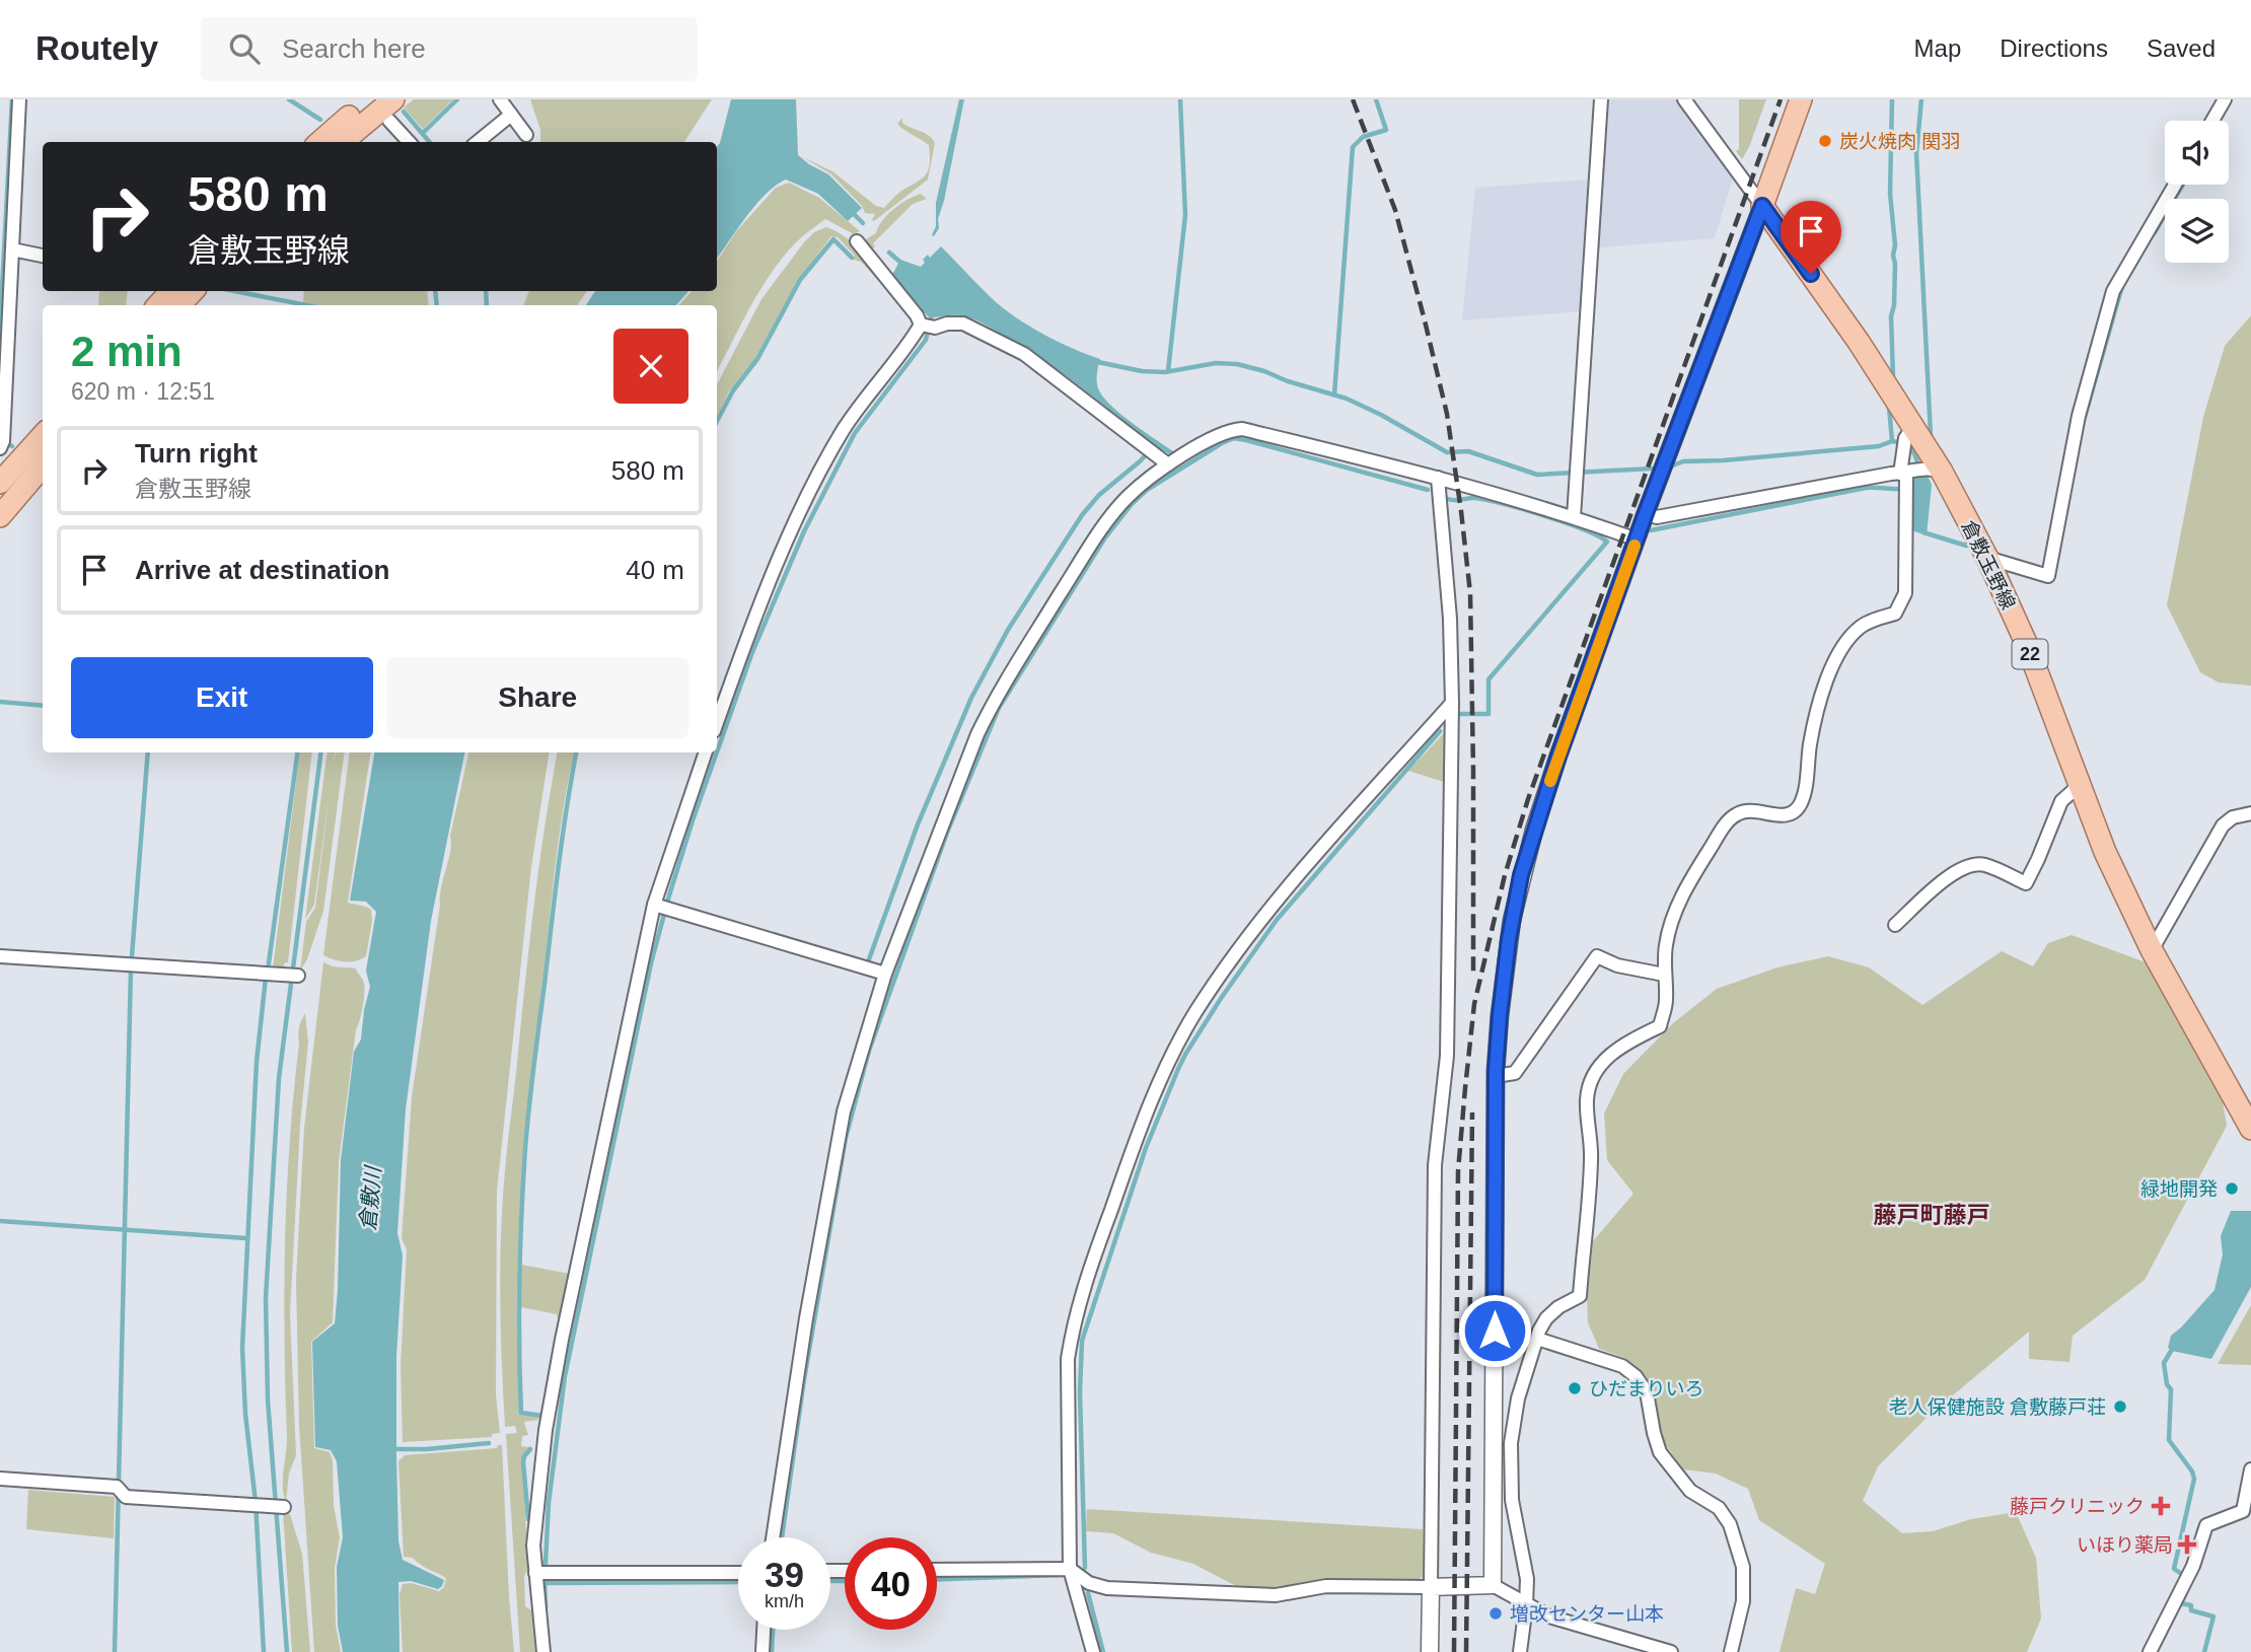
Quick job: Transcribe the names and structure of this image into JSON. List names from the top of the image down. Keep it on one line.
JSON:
{"streets":{"main road":["倉敷玉野線","22"]},"districts":["藤戸町藤戸"],"water":["倉敷川"],"places":{"other":["炭火焼肉 関羽","緑地開発","ひだまりいろ","老人保健施設 倉敷藤戸荘","増改センター山本"],"health":["藤戸クリニック","いほり薬局"]},"page":{"header":"Routely","search":"Search here","nav":["Map","Directions","Saved"],"turn":["580 m","倉敷玉野線"],"heading":["2 min","620 m · 12:51"],"list":[{"name":"Turn right","note":"倉敷玉野線","value":"580 m"},{"name":"Arrive at destination","value":"40 m"}],"buttons":["Exit","Share"],"speed":"39 km/h","limit":"40"}}
